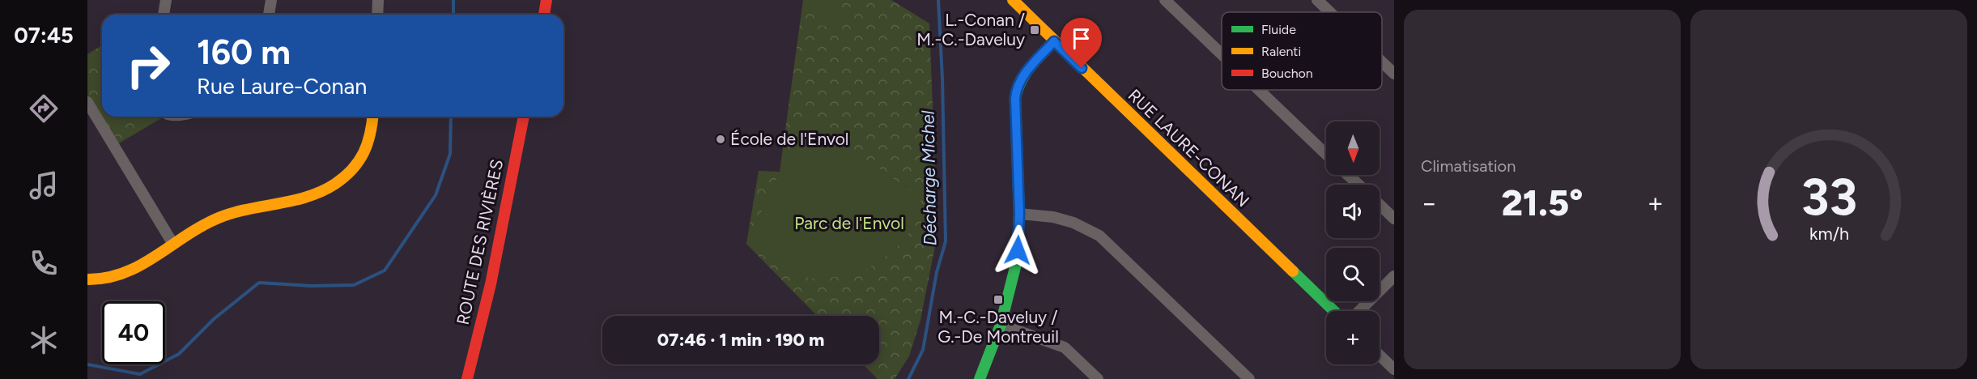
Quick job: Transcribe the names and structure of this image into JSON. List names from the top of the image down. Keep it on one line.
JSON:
{"streets":{"street":["RUE LAURE-CONAN","ROUTE DES RIVIÈRES"]},"water":["Décharge Michel"],"parks":["Parc de l'Envol"],"places":{"transit":["L.-Conan / M.-C.-Daveluy","M.-C.-Daveluy / G.-De Montreuil"],"other":["École de l'Envol"]},"legend":["Fluide","Ralenti","Bouchon"],"north":"bottom","page":{"tabs":"07:45","tile":"Climatisation","turn":["160 m","Rue Laure-Conan"],"map_buttons":"+","heat":["−","21.5°","+"],"limit":"40","trip":"07:46 · 1 min · 190 m","gauge":["33","km/h"]}}
